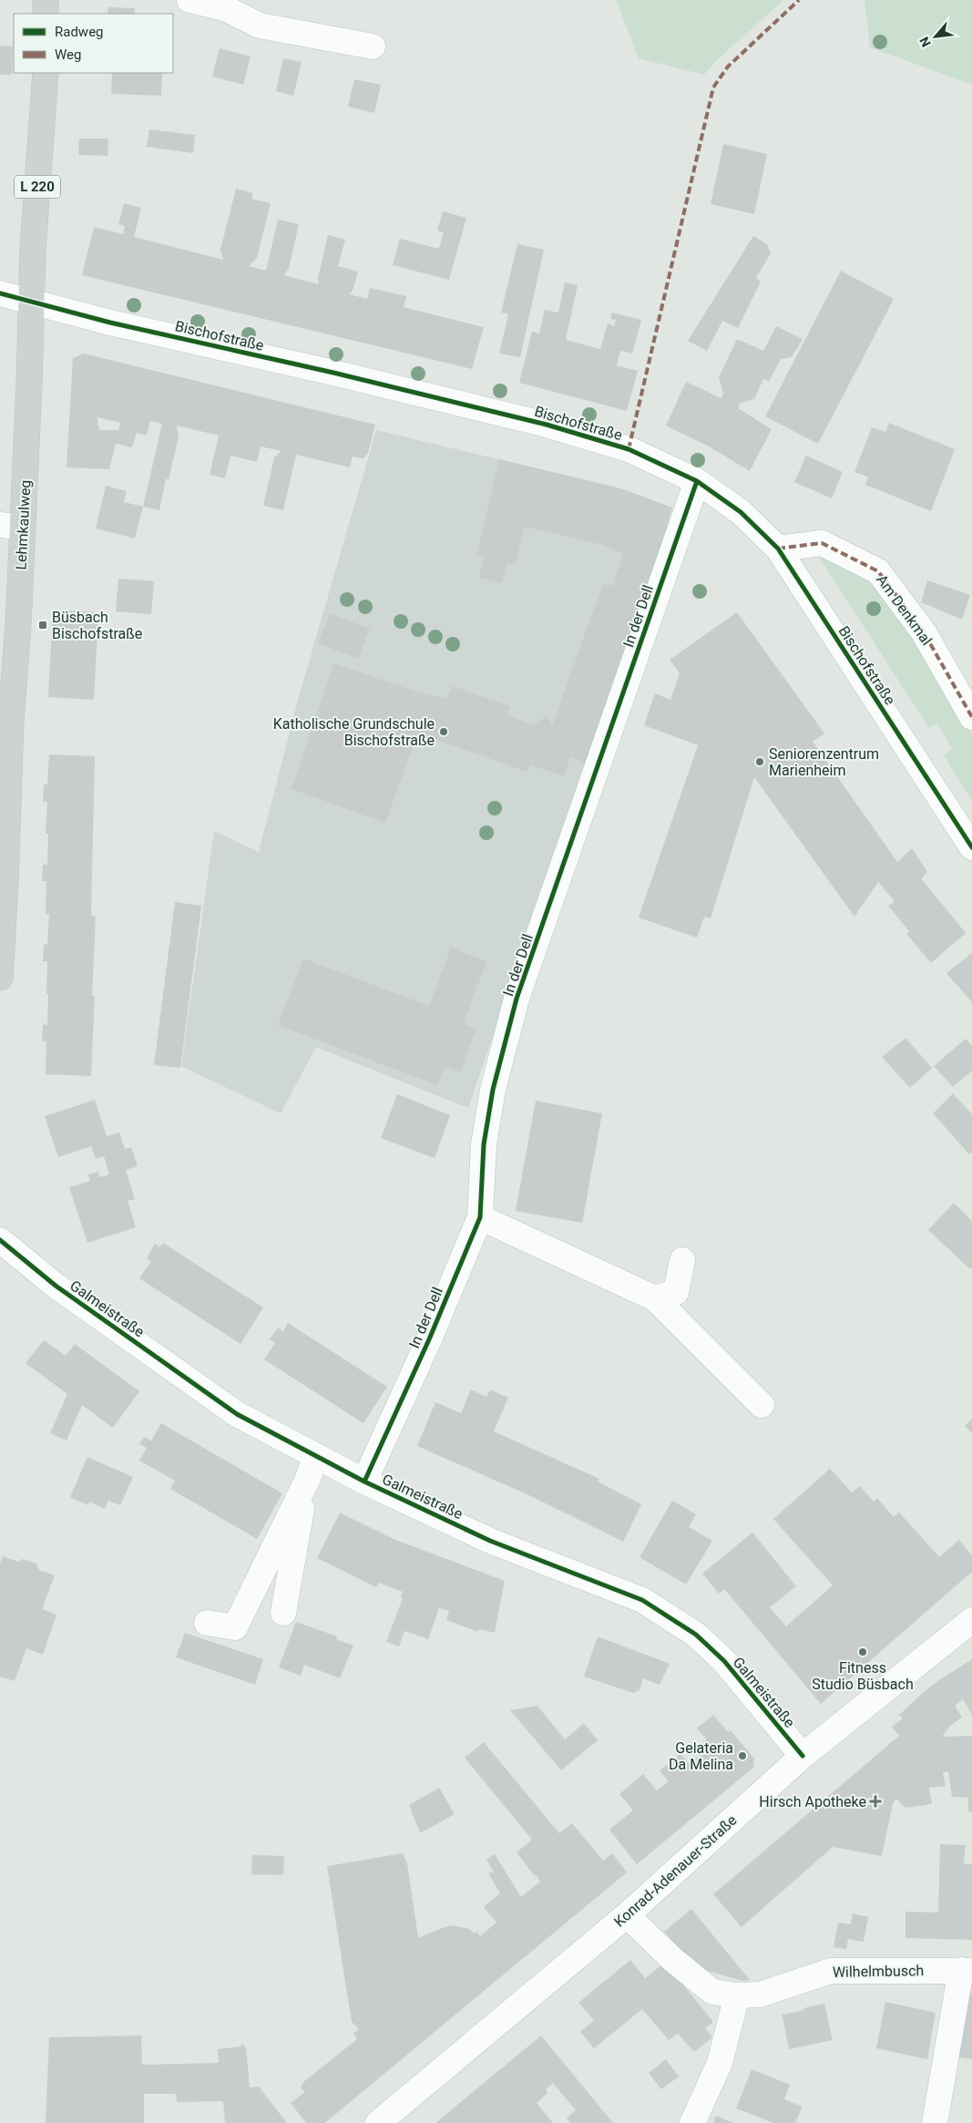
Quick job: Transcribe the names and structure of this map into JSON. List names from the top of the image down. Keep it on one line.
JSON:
{"streets":{"main road":["L 220","Lehmkaulweg"],"street":["Bischofstraße","Am Denkmal","In der Dell","Galmeistraße","Konrad-Adenauer-Straße","Wilhelmbusch"]},"crossings":[["Bischofstraße","Lehmkaulweg"],["Bischofstraße","Am Denkmal"],["Bischofstraße","In der Dell"],["In der Dell","Galmeistraße"],["Galmeistraße","Konrad-Adenauer-Straße"],["Konrad-Adenauer-Straße","Wilhelmbusch"]],"places":{"transit":["Büsbach Bischofstraße"],"other":["Katholische Grundschule Bischofstraße","Seniorenzentrum Marienheim","Fitness Studio Büsbach","Gelateria Da Melina"],"health":["Hirsch Apotheke"]},"legend":["Radweg","Weg"],"north":"bottom left"}
